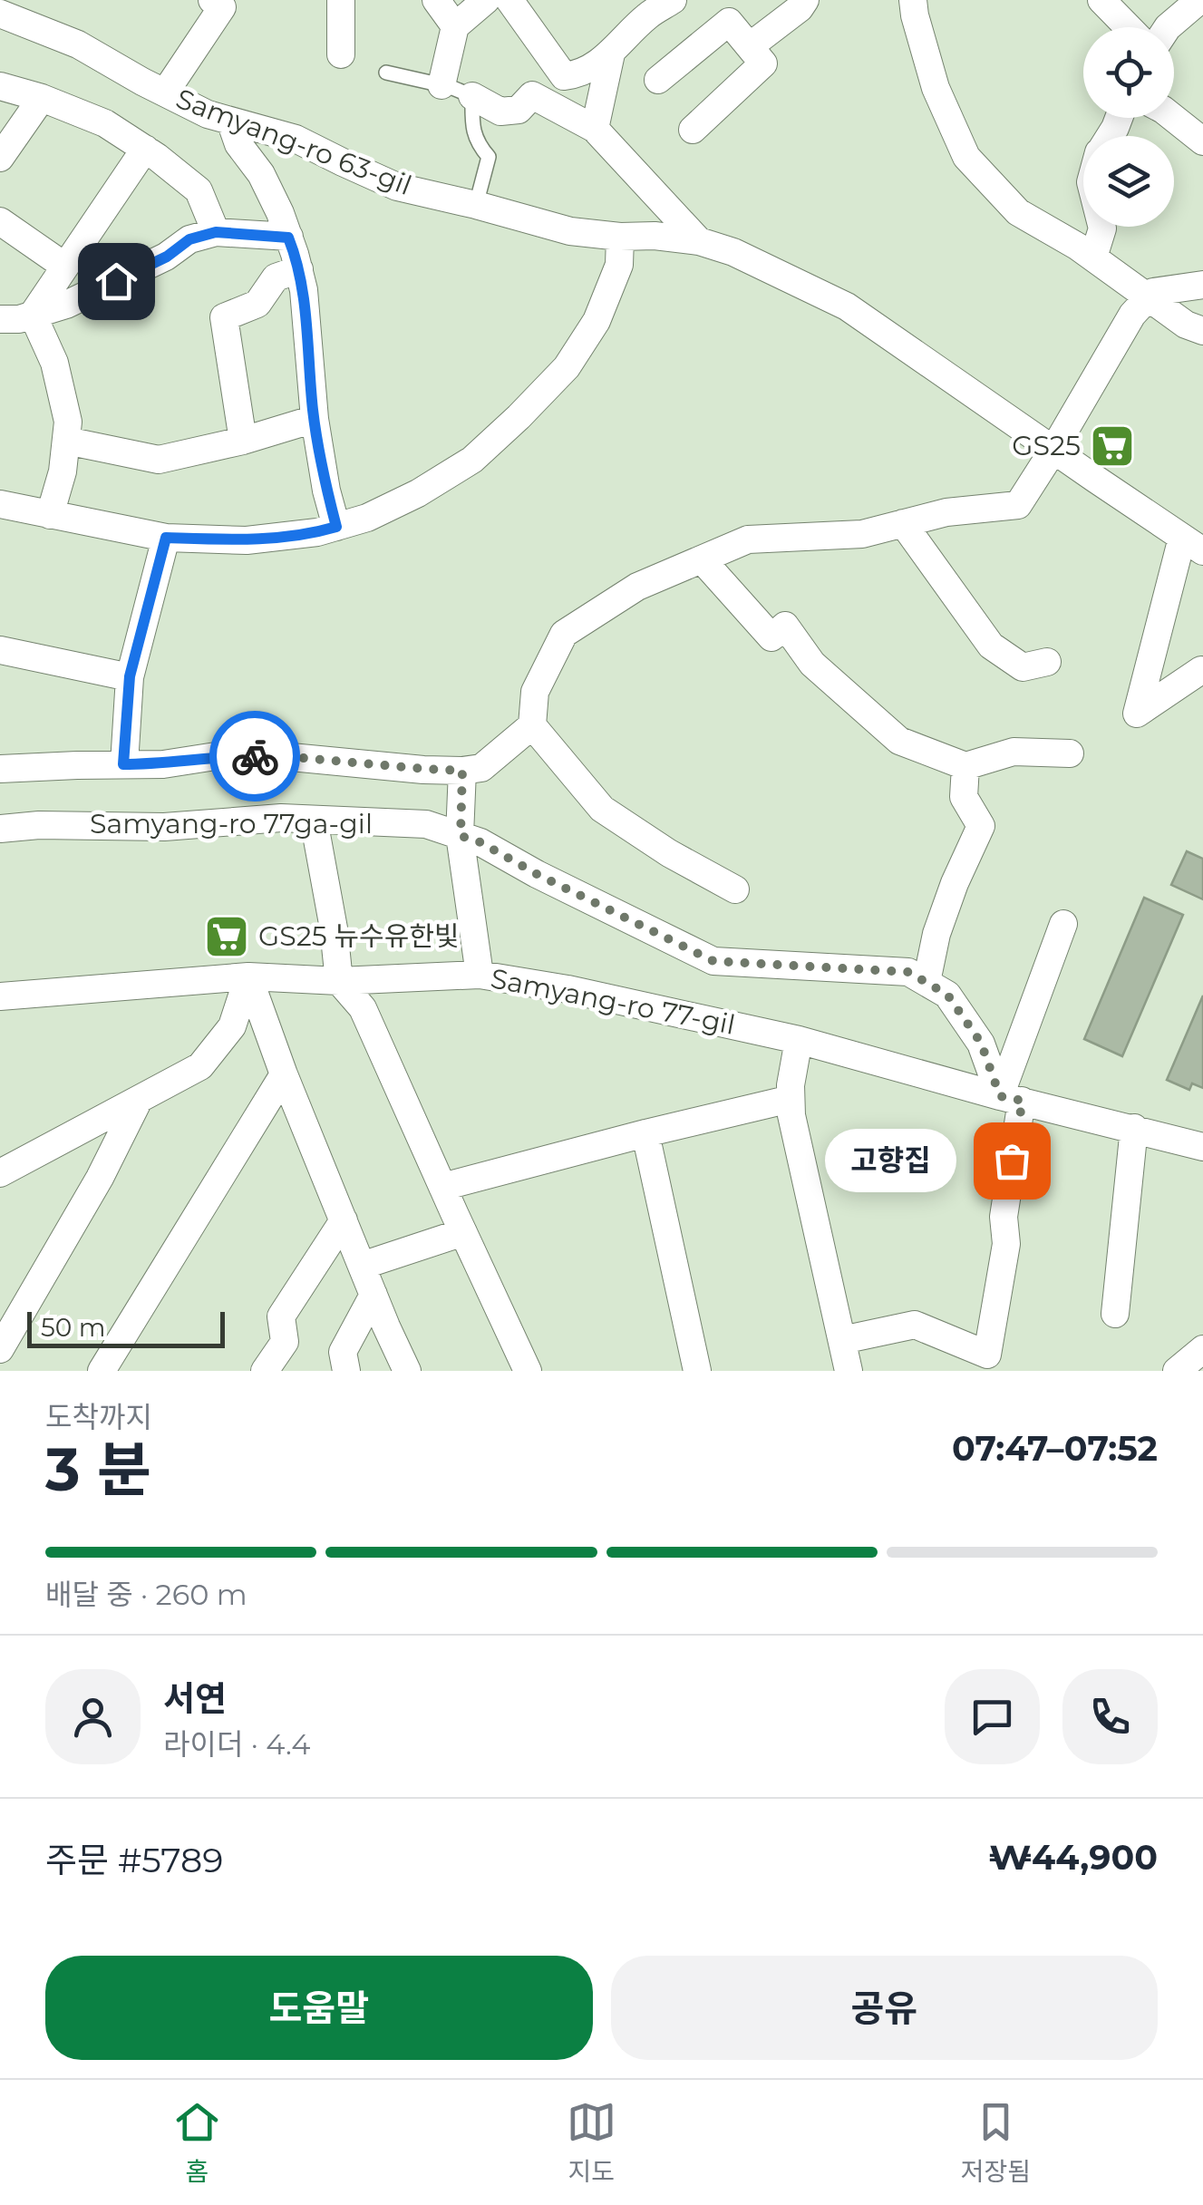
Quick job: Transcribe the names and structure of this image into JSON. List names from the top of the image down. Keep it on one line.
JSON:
{"streets":{"street":["Samyang-ro 63-gil","Samyang-ro 77ga-gil","Samyang-ro 77-gil"]},"crossings":[["Samyang-ro 77ga-gil","Samyang-ro 77-gil"]],"places":{"supermarket":["GS25","GS25 뉴수유한빛"],"other":["고향집"]},"scale_bar":"50 m","page":{"bubble":"고향집","scale":"50 m","heading":["3 분","도착까지","07:47–07:52"],"panel":["서연","라이더 · 4.4","주문 #5789","₩44,900"],"bar":"배달 중 · 260 m","buttons":["도움말","공유"],"tabs":["홈","지도","저장됨"]}}
